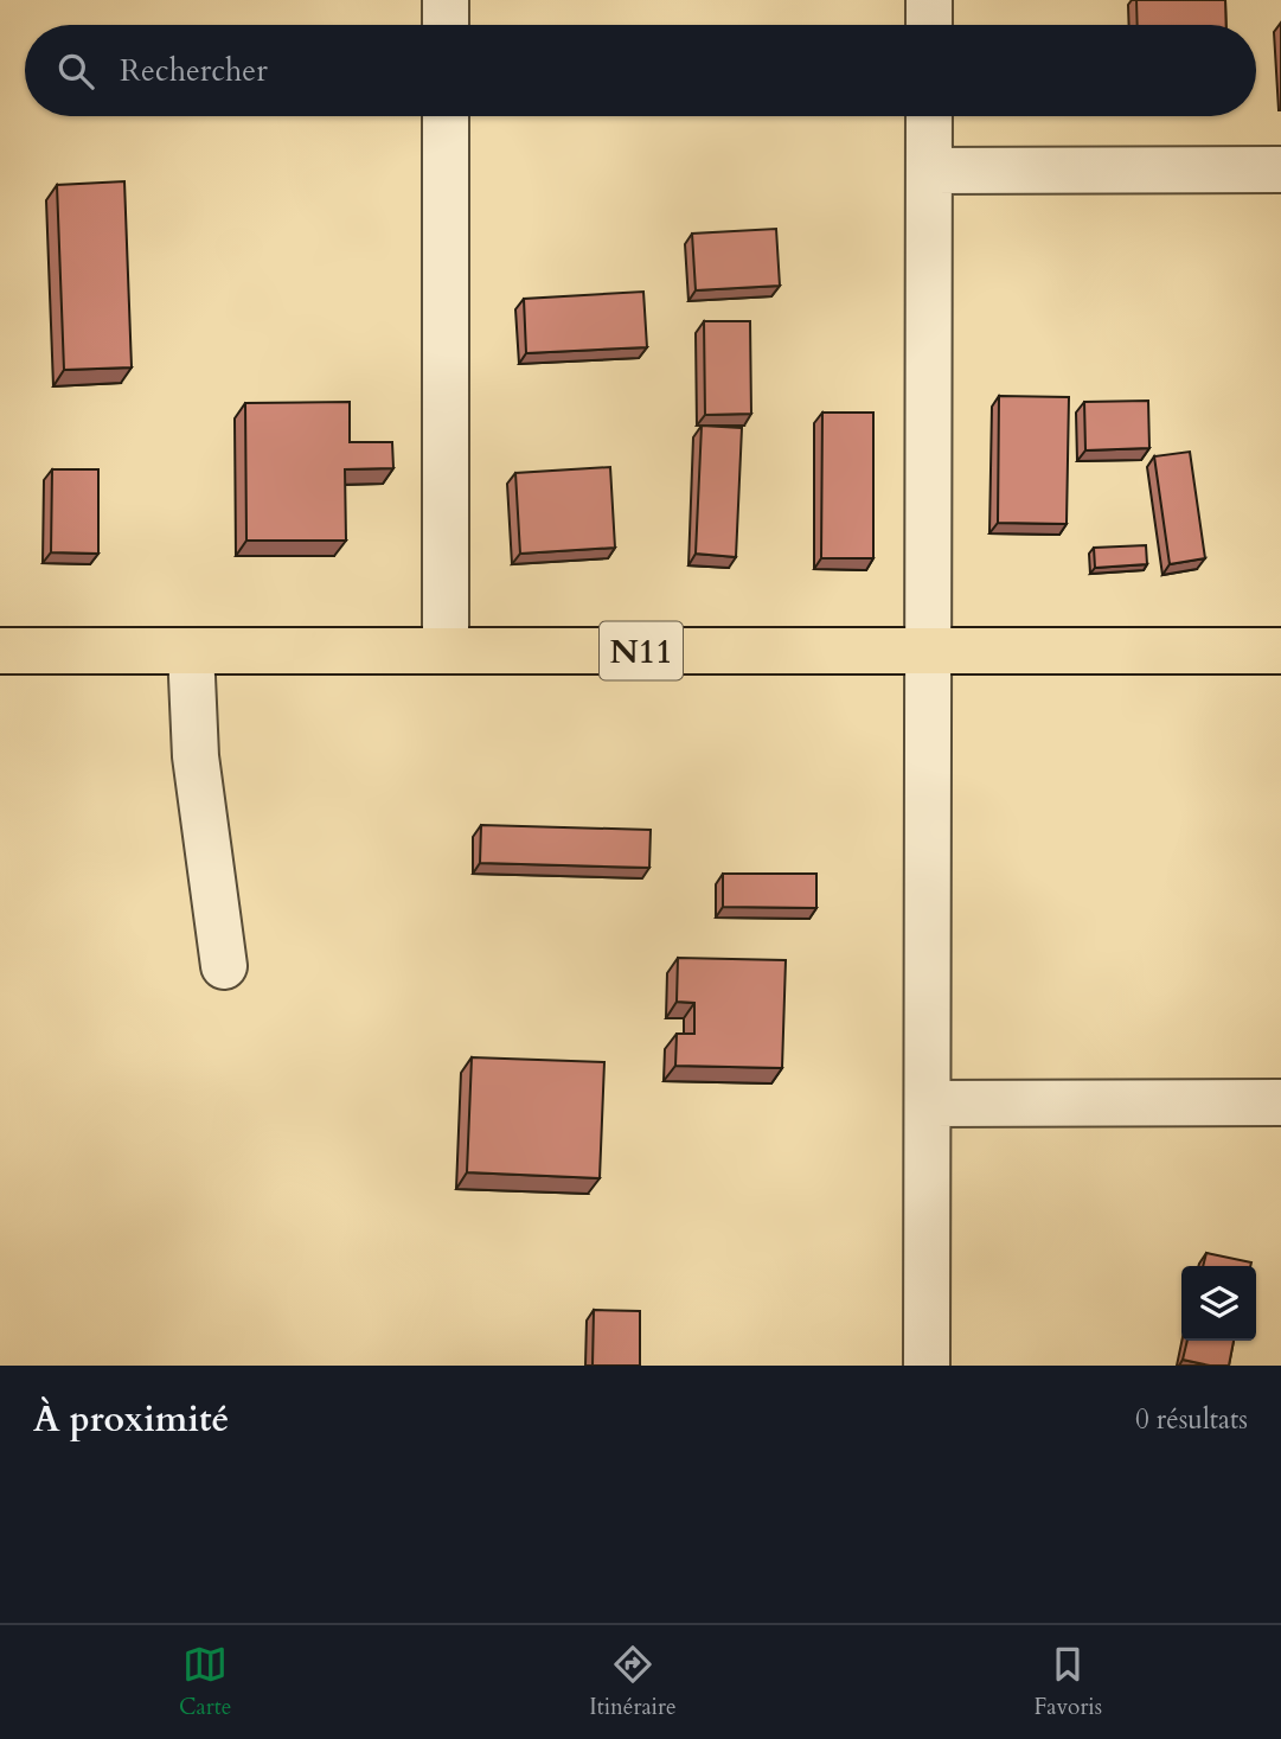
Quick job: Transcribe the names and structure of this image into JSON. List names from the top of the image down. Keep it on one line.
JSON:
{"streets":{"main road":["N11"]},"page":{"search":"Rechercher","heading":["À proximité","0 résultats"],"nav":["Carte","Itinéraire","Favoris"]}}
